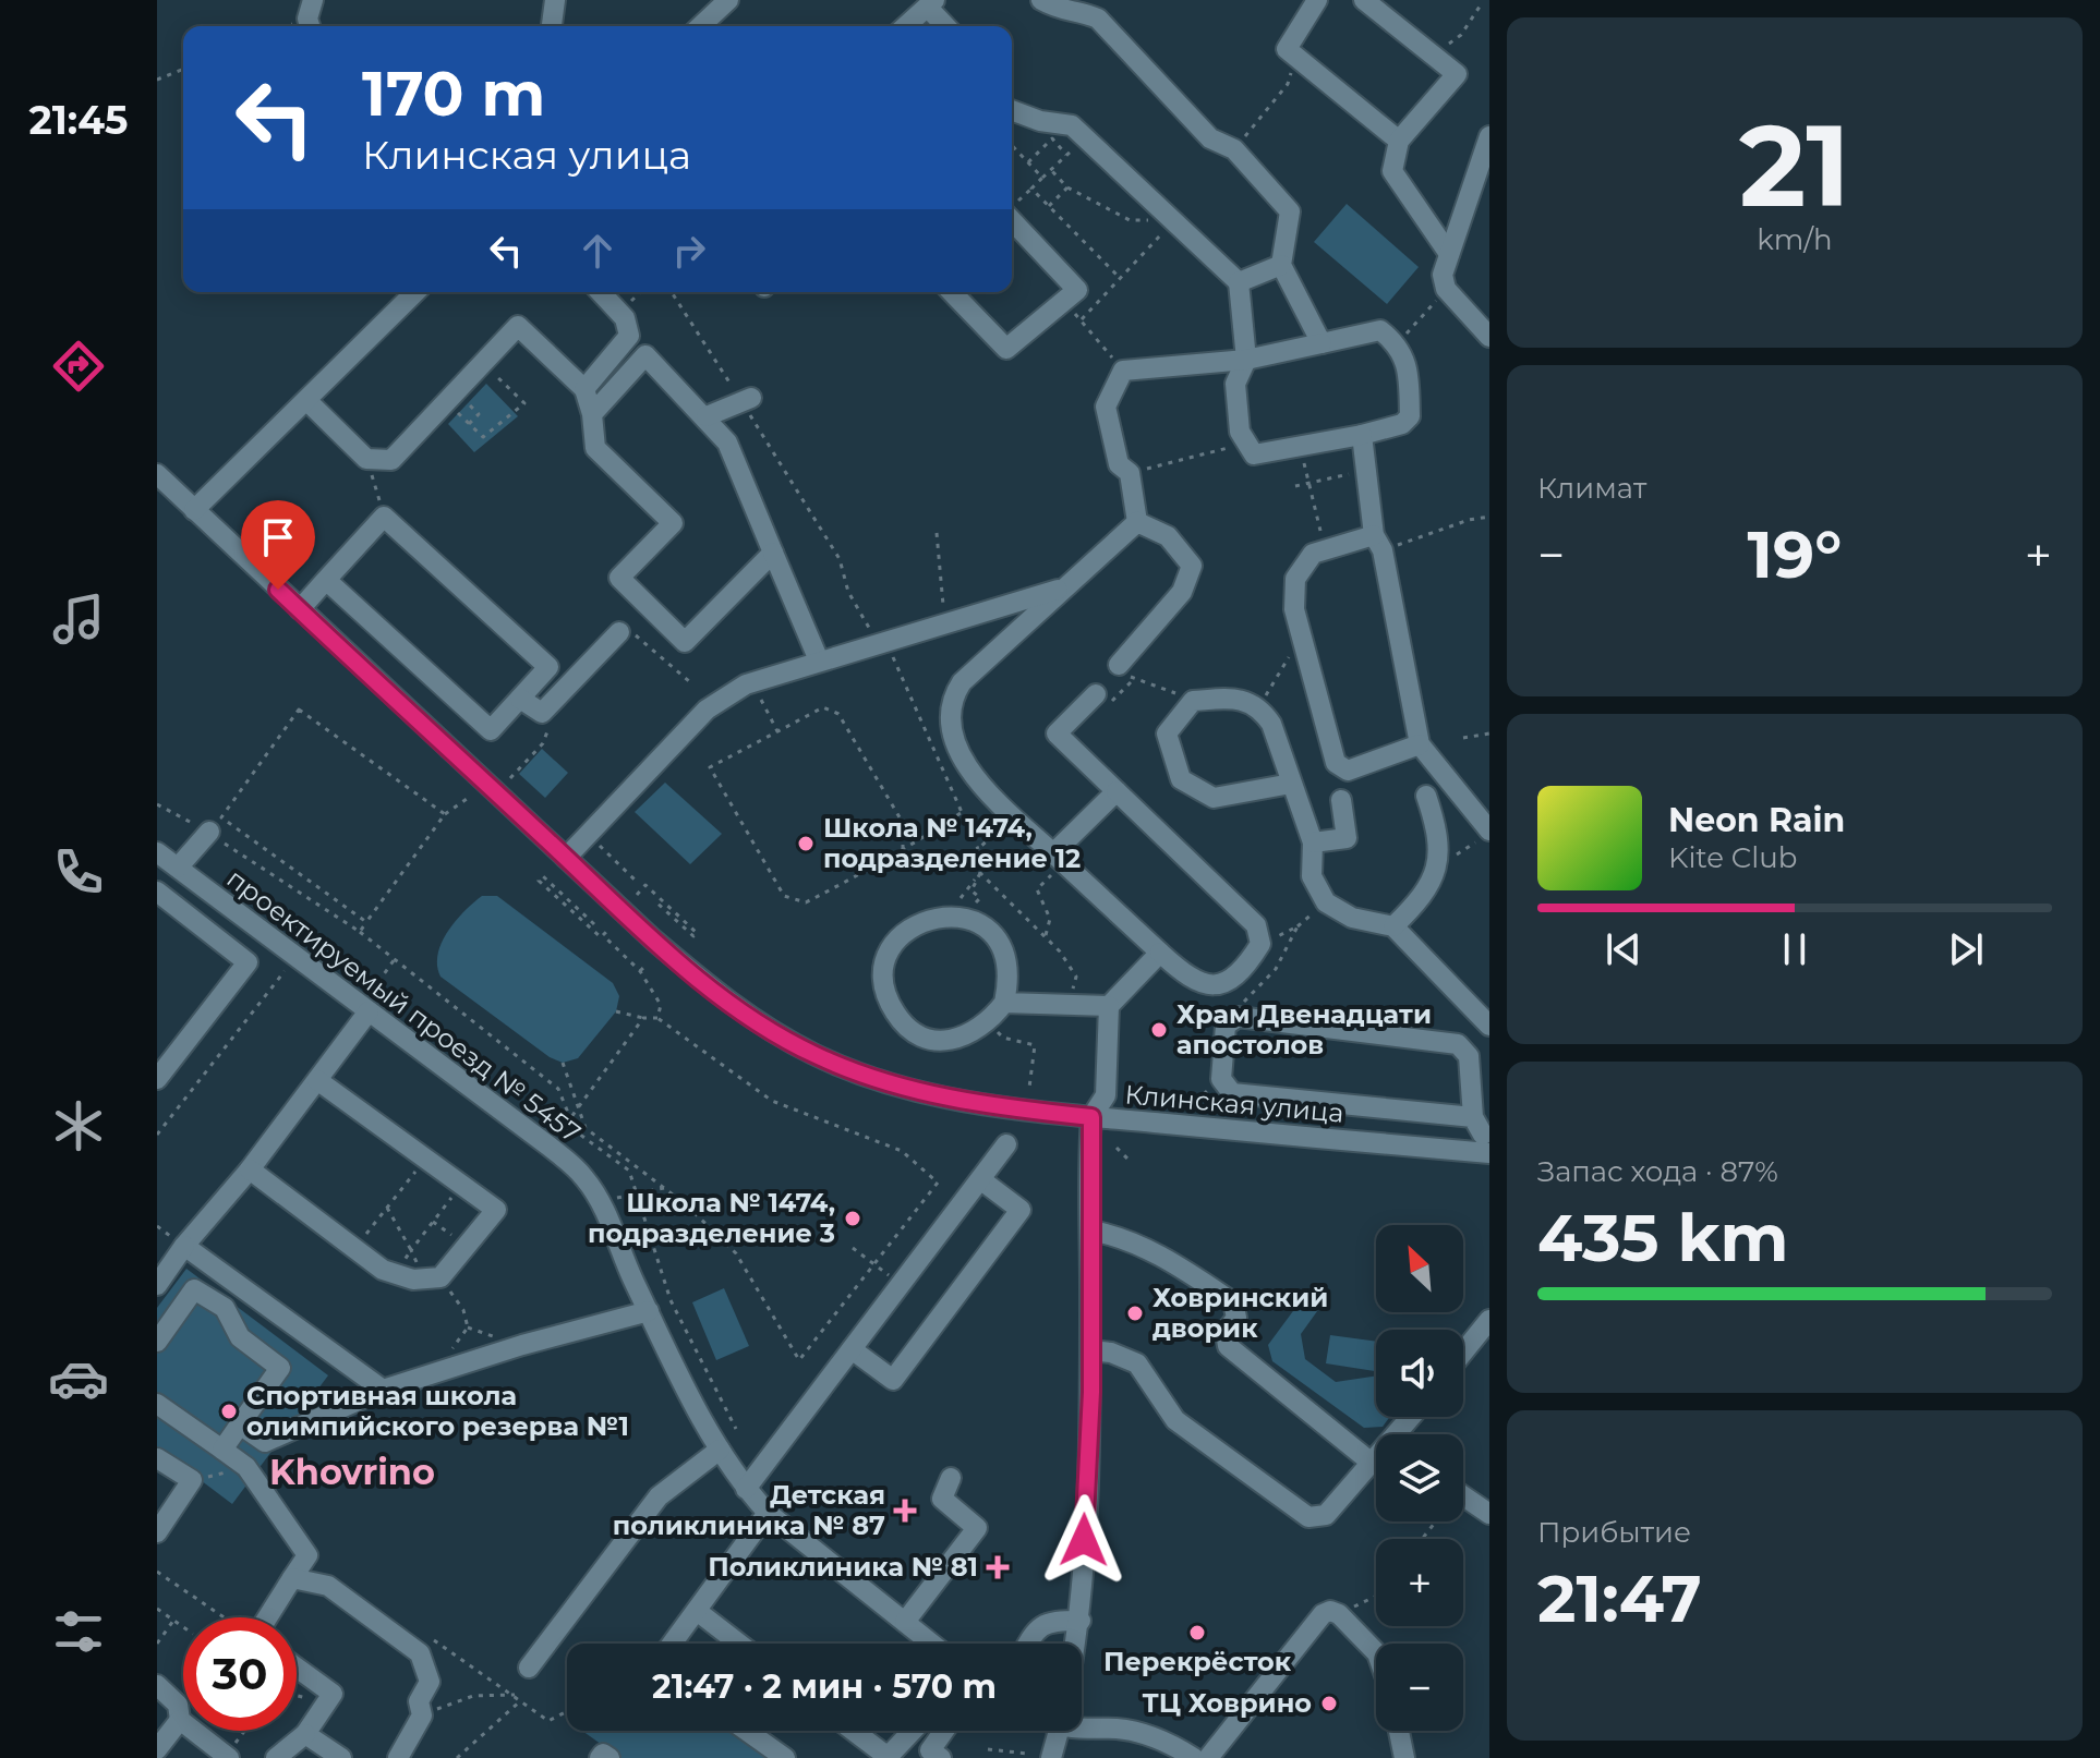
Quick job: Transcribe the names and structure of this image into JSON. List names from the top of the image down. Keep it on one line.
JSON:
{"streets":{"street":["проектируемый проезд № 5457","Клинская улица"]},"districts":["Khovrino"],"places":{"other":["Школа № 1474, подразделение 12","Храм Двенадцати апостолов","Школа № 1474, подразделение 3","Ховринский дворик","Спортивная школа олимпийского резерва №1","Перекрёсток","ТЦ Ховрино"],"health":["Детская поликлиника № 87","Поликлиника № 81"]},"north":"top left","page":{"tabs":"21:45","tile":[["21","km/h"],"Климат",["Запас хода · 87%","435 km"],["Прибытие","21:47"]],"turn":["170 m","Клинская улица"],"heat":["−","19°","+"],"song":["Neon Rain","Kite Club"],"map_buttons":["+","−"],"limit":"30","trip":"21:47 · 2 мин · 570 m"}}
